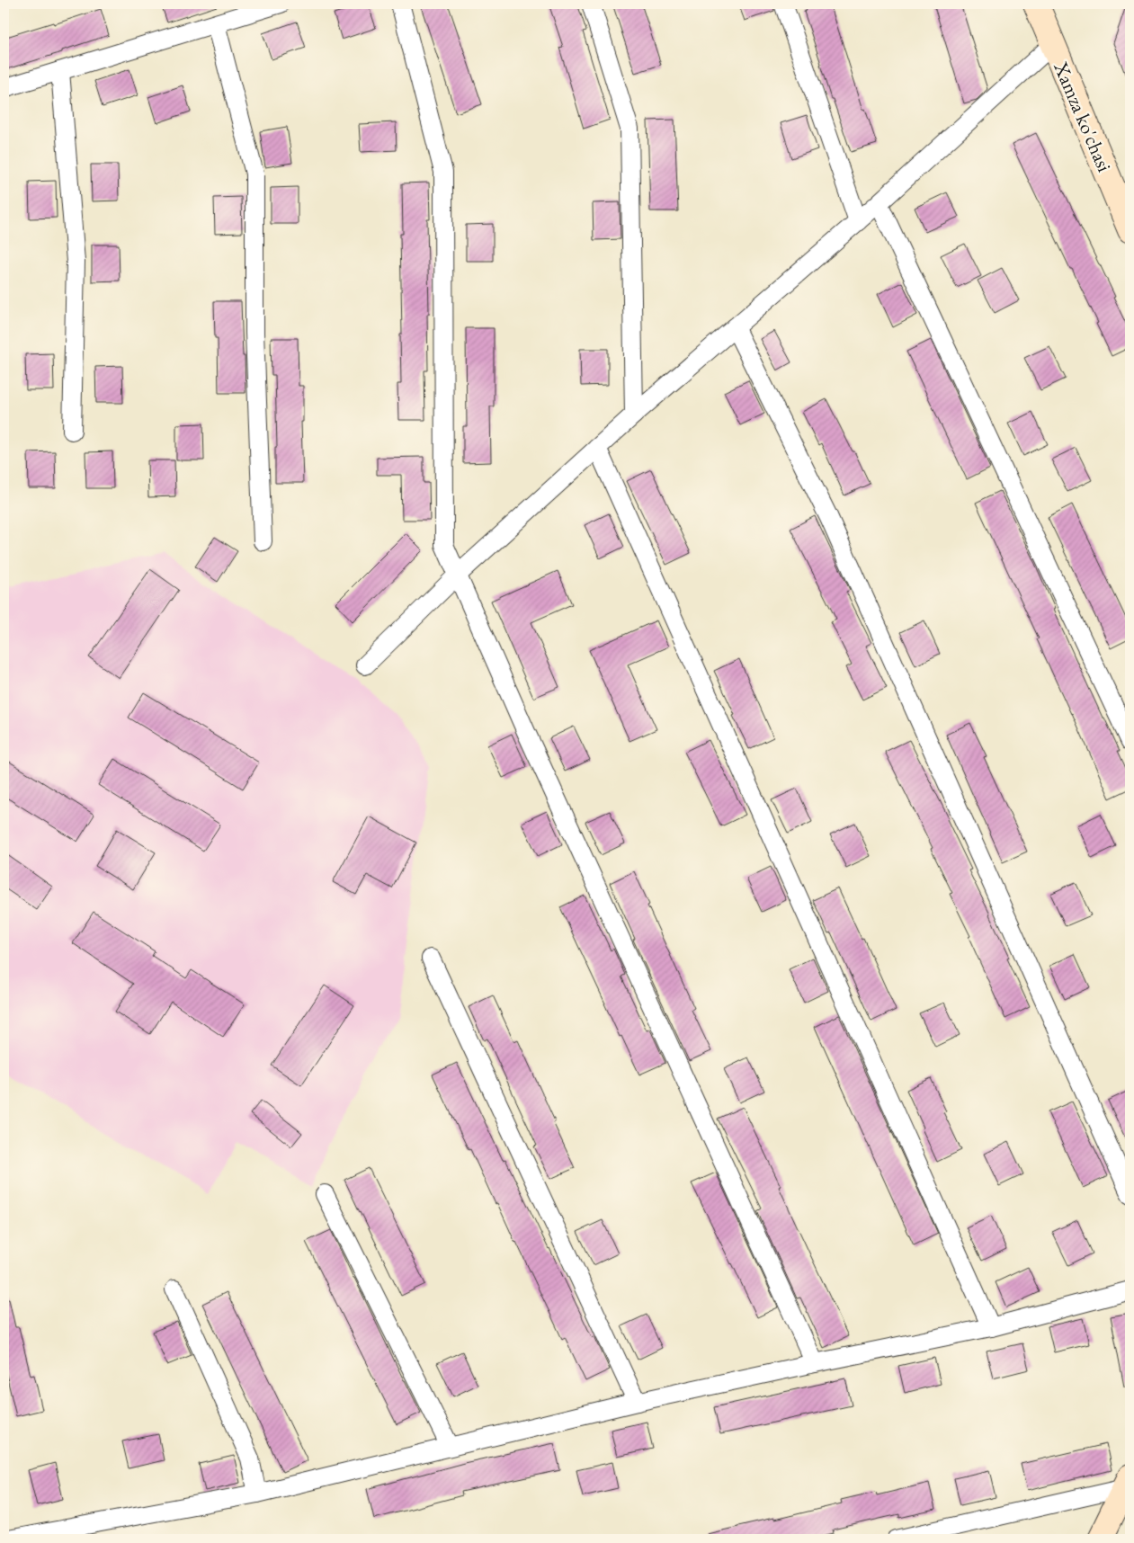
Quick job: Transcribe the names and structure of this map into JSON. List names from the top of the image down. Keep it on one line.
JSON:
{"streets":{"street":["Xamza ko'chasi"]}}
